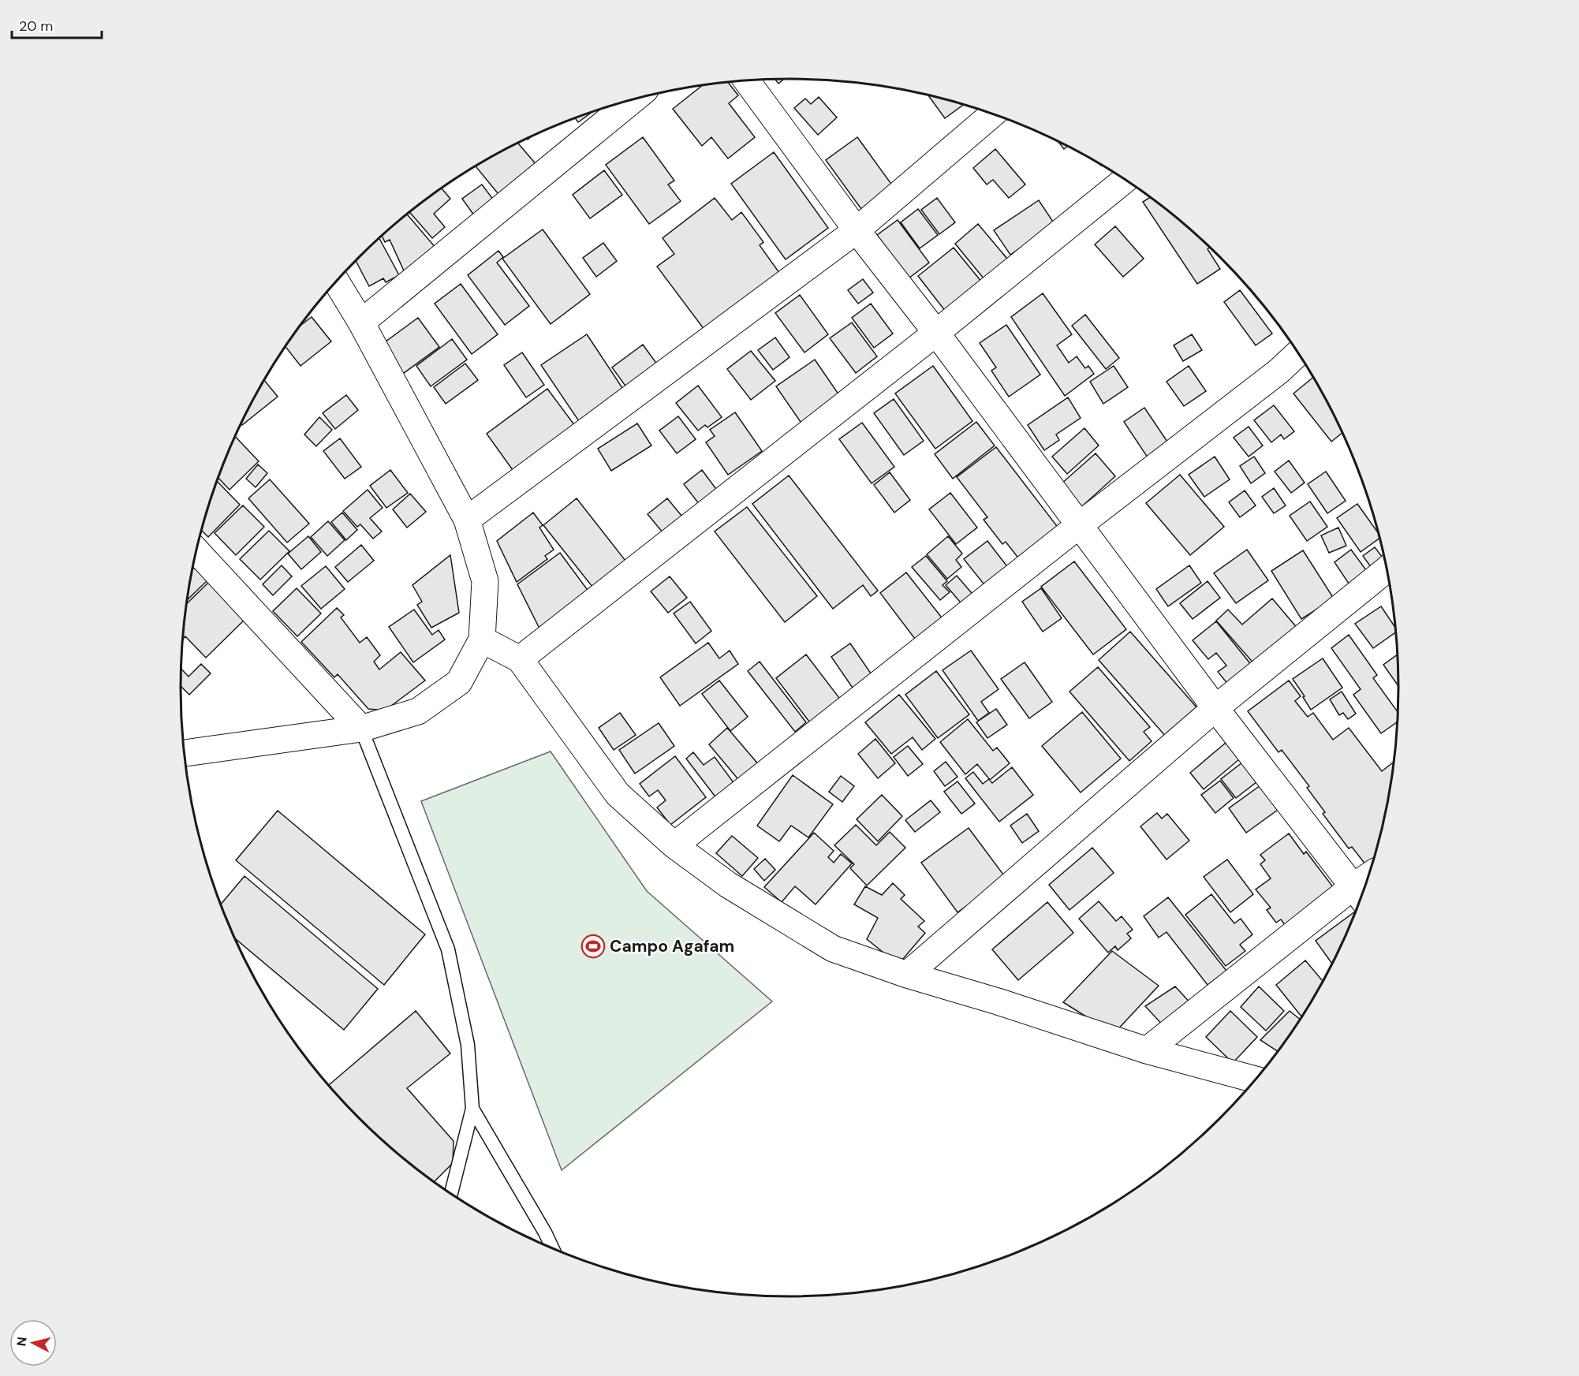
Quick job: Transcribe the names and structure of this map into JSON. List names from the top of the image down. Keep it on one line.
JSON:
{"places":{"sports":["Campo Agafam"]},"scale_bar":"20 m","north":"left"}
